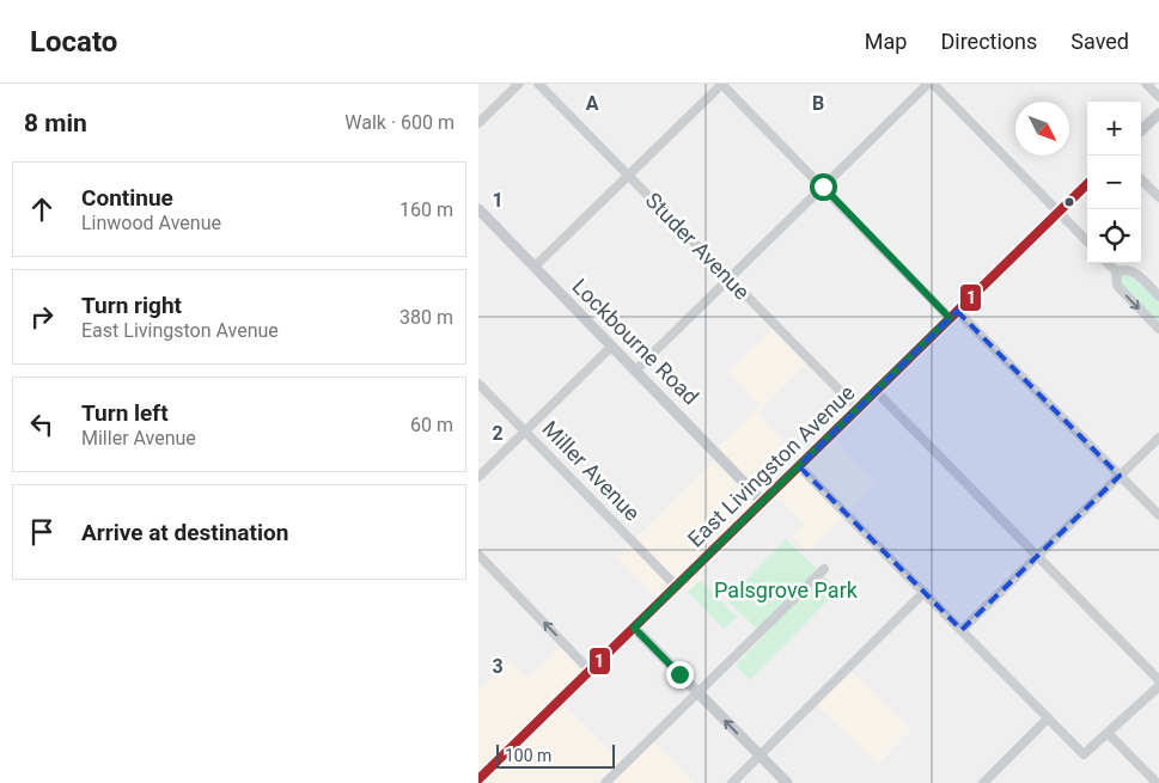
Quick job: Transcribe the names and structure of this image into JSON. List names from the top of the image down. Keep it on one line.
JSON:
{"streets":{"main road":["Lockbourne Road","East Livingston Avenue"],"street":["Studer Avenue","Miller Avenue"]},"crossings":[["Studer Avenue","East Livingston Avenue"],["Lockbourne Road","East Livingston Avenue"],["East Livingston Avenue","Miller Avenue"]],"parks":["Palsgrove Park"],"lines":["transit line 1"],"scale_bar":"100 m","north":"bottom right","page":{"header":"Locato","nav":["Map","Directions","Saved"],"heading":["8 min","Walk · 600 m"],"map_buttons":["+","−"],"list":[["Continue","Linwood Avenue","160 m"],["Turn right","East Livingston Avenue","380 m"],["Turn left","Miller Avenue","60 m"],"Arrive at destination"],"scale":"100 m"},"grid":{"columns":["A","B"],"rows":["1","2","3"]}}
